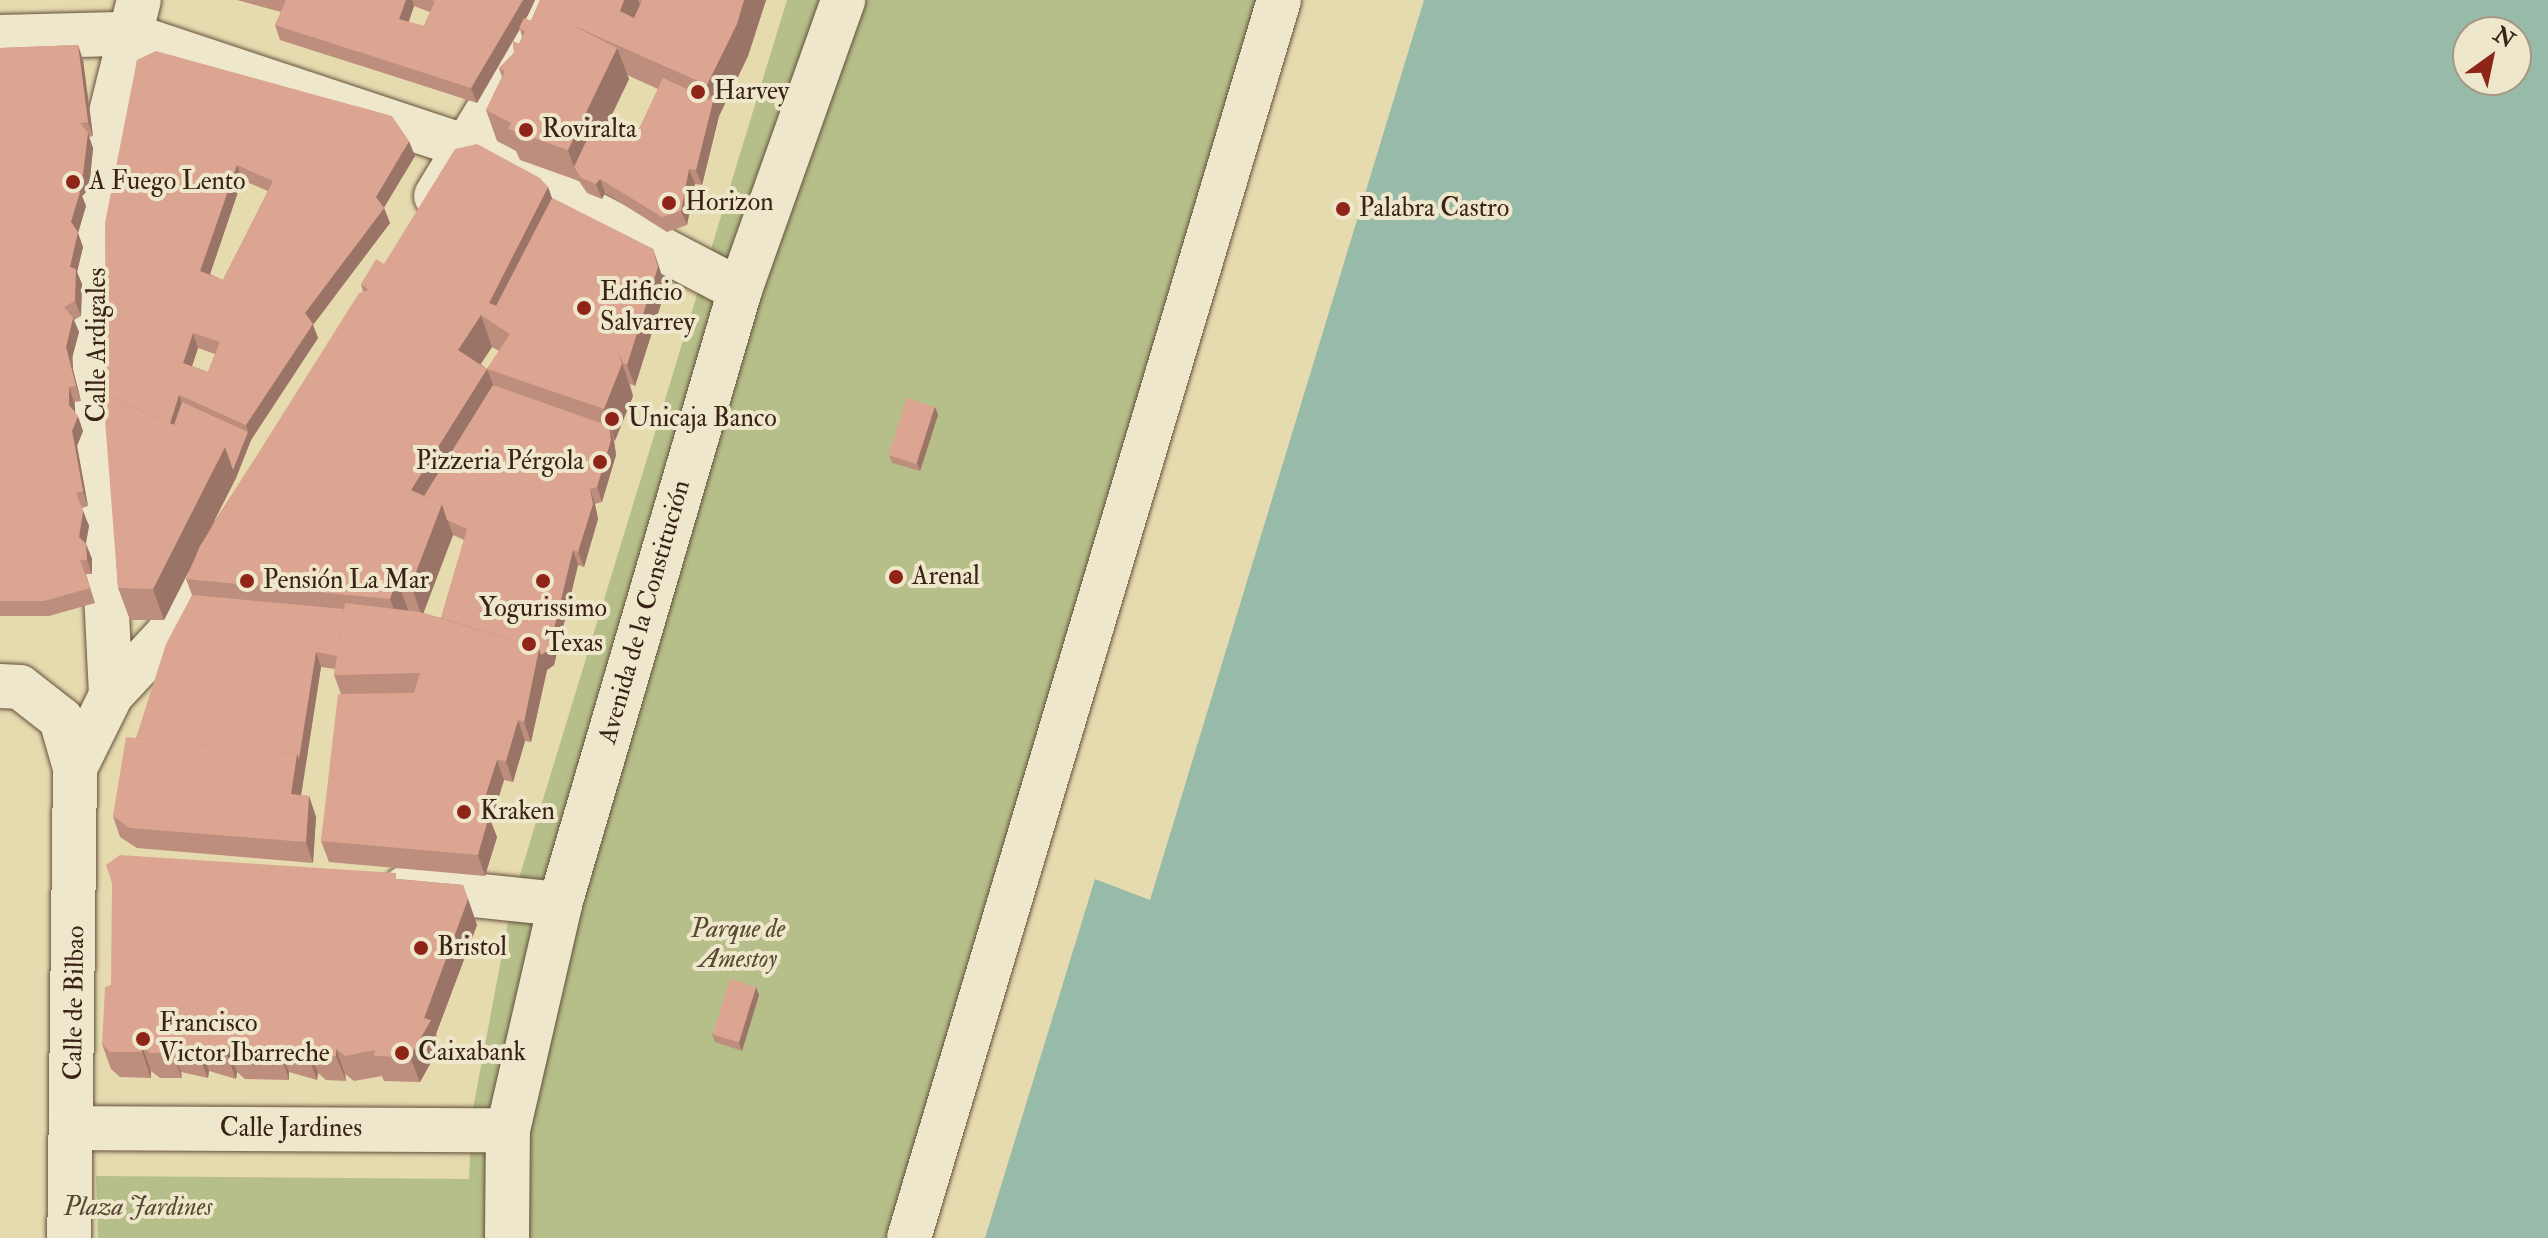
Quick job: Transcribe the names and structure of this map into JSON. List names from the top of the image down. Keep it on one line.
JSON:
{"streets":{"street":["Calle Ardigales","Avenida de la Constitución","Calle de Bilbao","Calle Jardines"]},"crossings":[["Avenida de la Constitución","Calle Jardines"],["Calle de Bilbao","Calle Jardines"]],"parks":["Parque de Amestoy","Plaza Jardines"],"places":["Harvey","Roviralta","A Fuego Lento","Horizon","Palabra Castro","Edificio Salvarrey","Unicaja Banco","Pizzeria Pérgola","Arenal","Pensión La Mar","Yogurissimo","Texas","Kraken","Bristol","Francisco Victor Ibarreche","Caixabank"],"north":"top right"}
